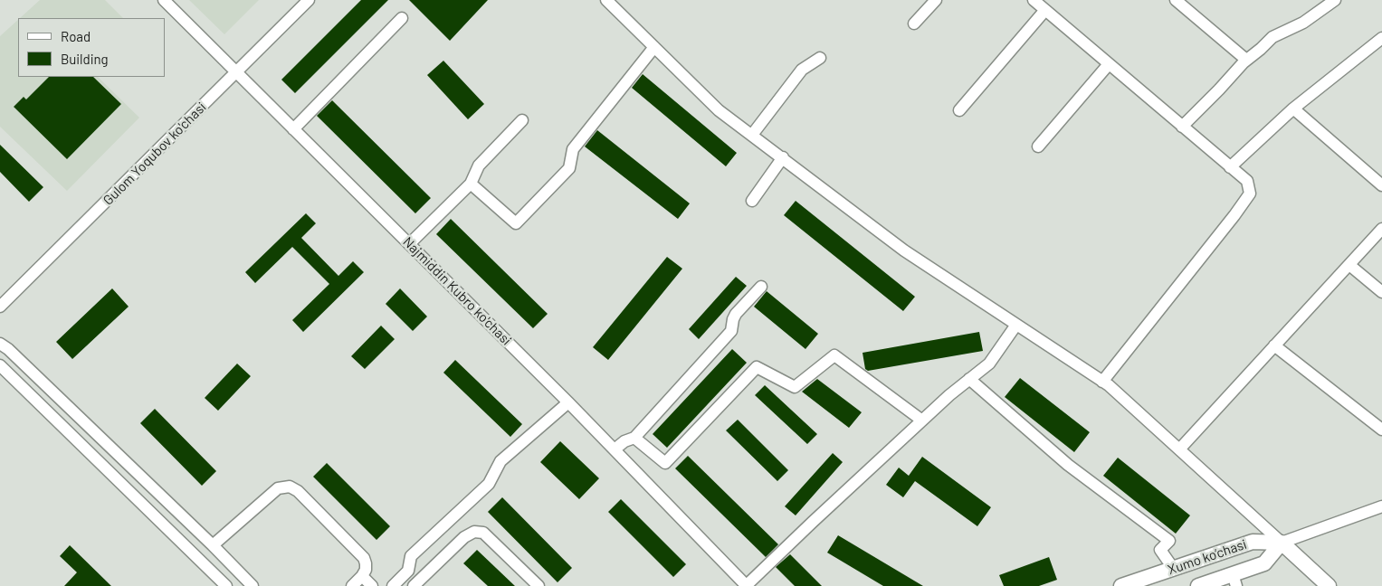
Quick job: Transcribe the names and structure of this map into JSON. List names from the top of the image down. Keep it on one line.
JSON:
{"streets":{"main road":["Xumo ko’chasi"],"street":["Gulom Yoqubov ko'chasi","Najmiddin Kubro ko'chasi"]},"crossings":[["Gulom Yoqubov ko'chasi","Najmiddin Kubro ko'chasi"]],"legend":["Road","Building"]}
